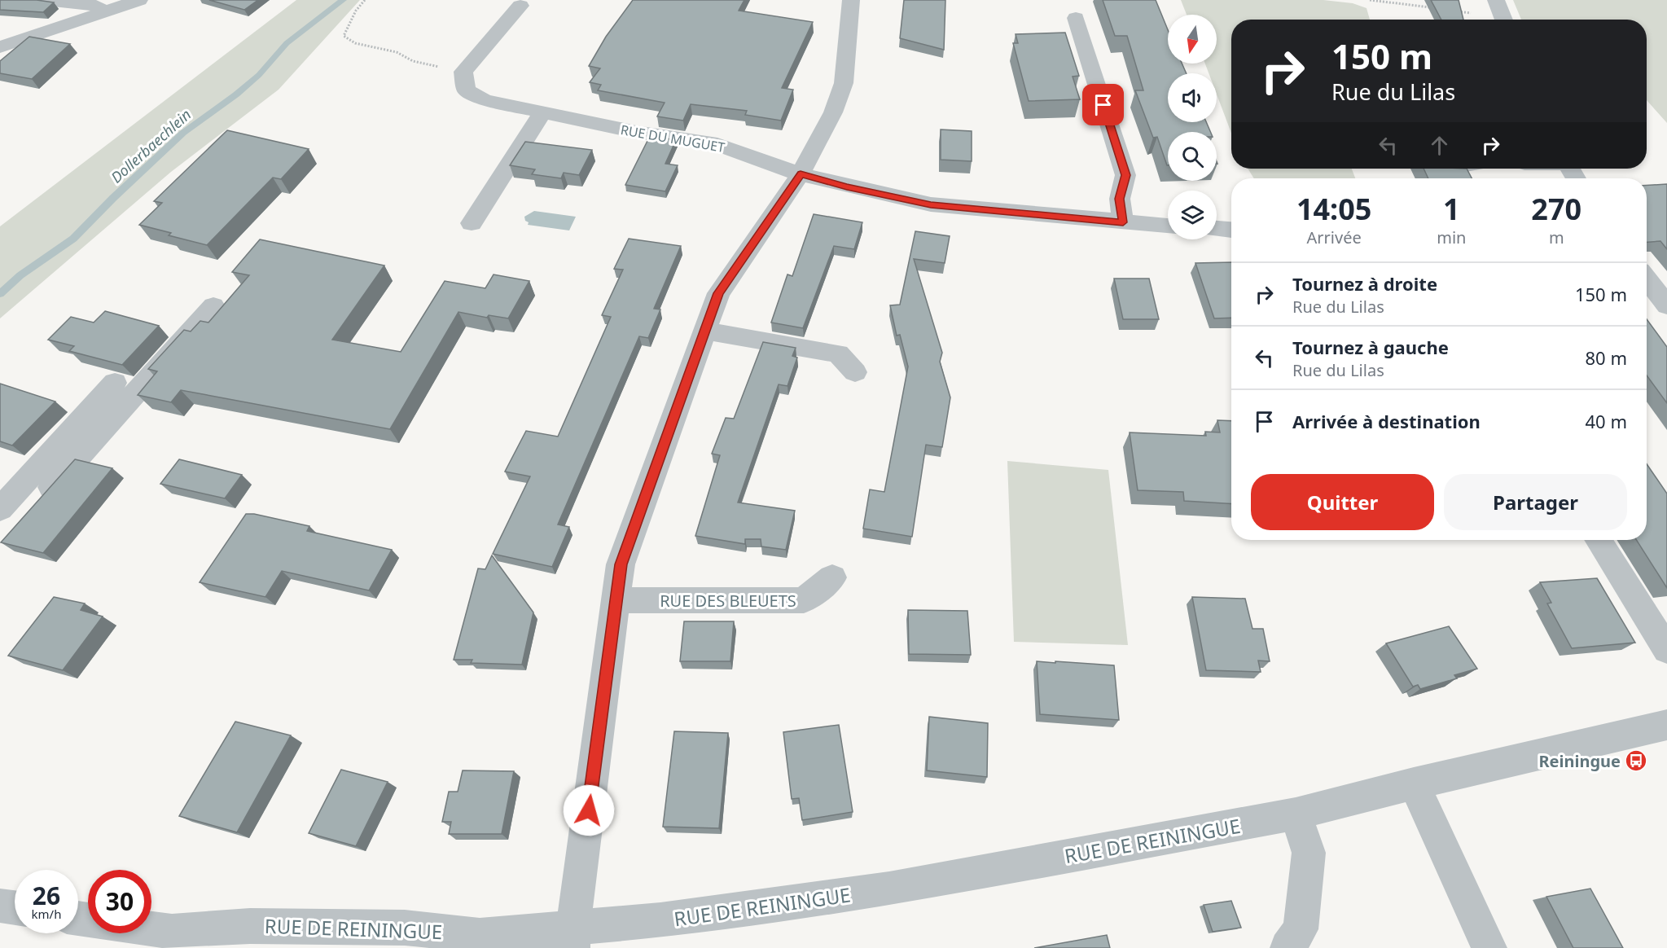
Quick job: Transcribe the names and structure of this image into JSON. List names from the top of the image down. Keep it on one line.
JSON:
{"streets":{"street":["RUE DU MUGUET","RUE DES BLEUETS","RUE DE REININGUE"]},"water":["Dollerbaechlein"],"places":{"bus stop":["Reiningue"]},"north":"bottom","page":{"turn":["150 m","Rue du Lilas"],"eta":["14:05","Arrivée","1","min","270","m"],"list":[{"name":"Tournez à droite","note":"Rue du Lilas","value":"150 m"},{"name":"Tournez à gauche","note":"Rue du Lilas","value":"80 m"},{"name":"Arrivée à destination","value":"40 m"}],"buttons":["Quitter","Partager"],"speed":"26 km/h","limit":"30"}}
